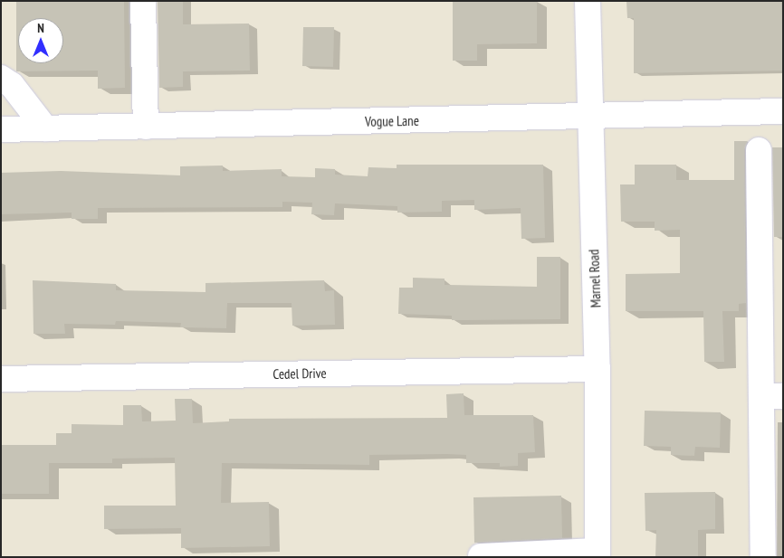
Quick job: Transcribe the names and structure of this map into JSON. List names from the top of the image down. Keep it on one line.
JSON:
{"streets":{"street":["Vogue Lane","Marnel Road","Cedel Drive"]},"crossings":[["Vogue Lane","Marnel Road"],["Marnel Road","Cedel Drive"]],"north":"top"}
